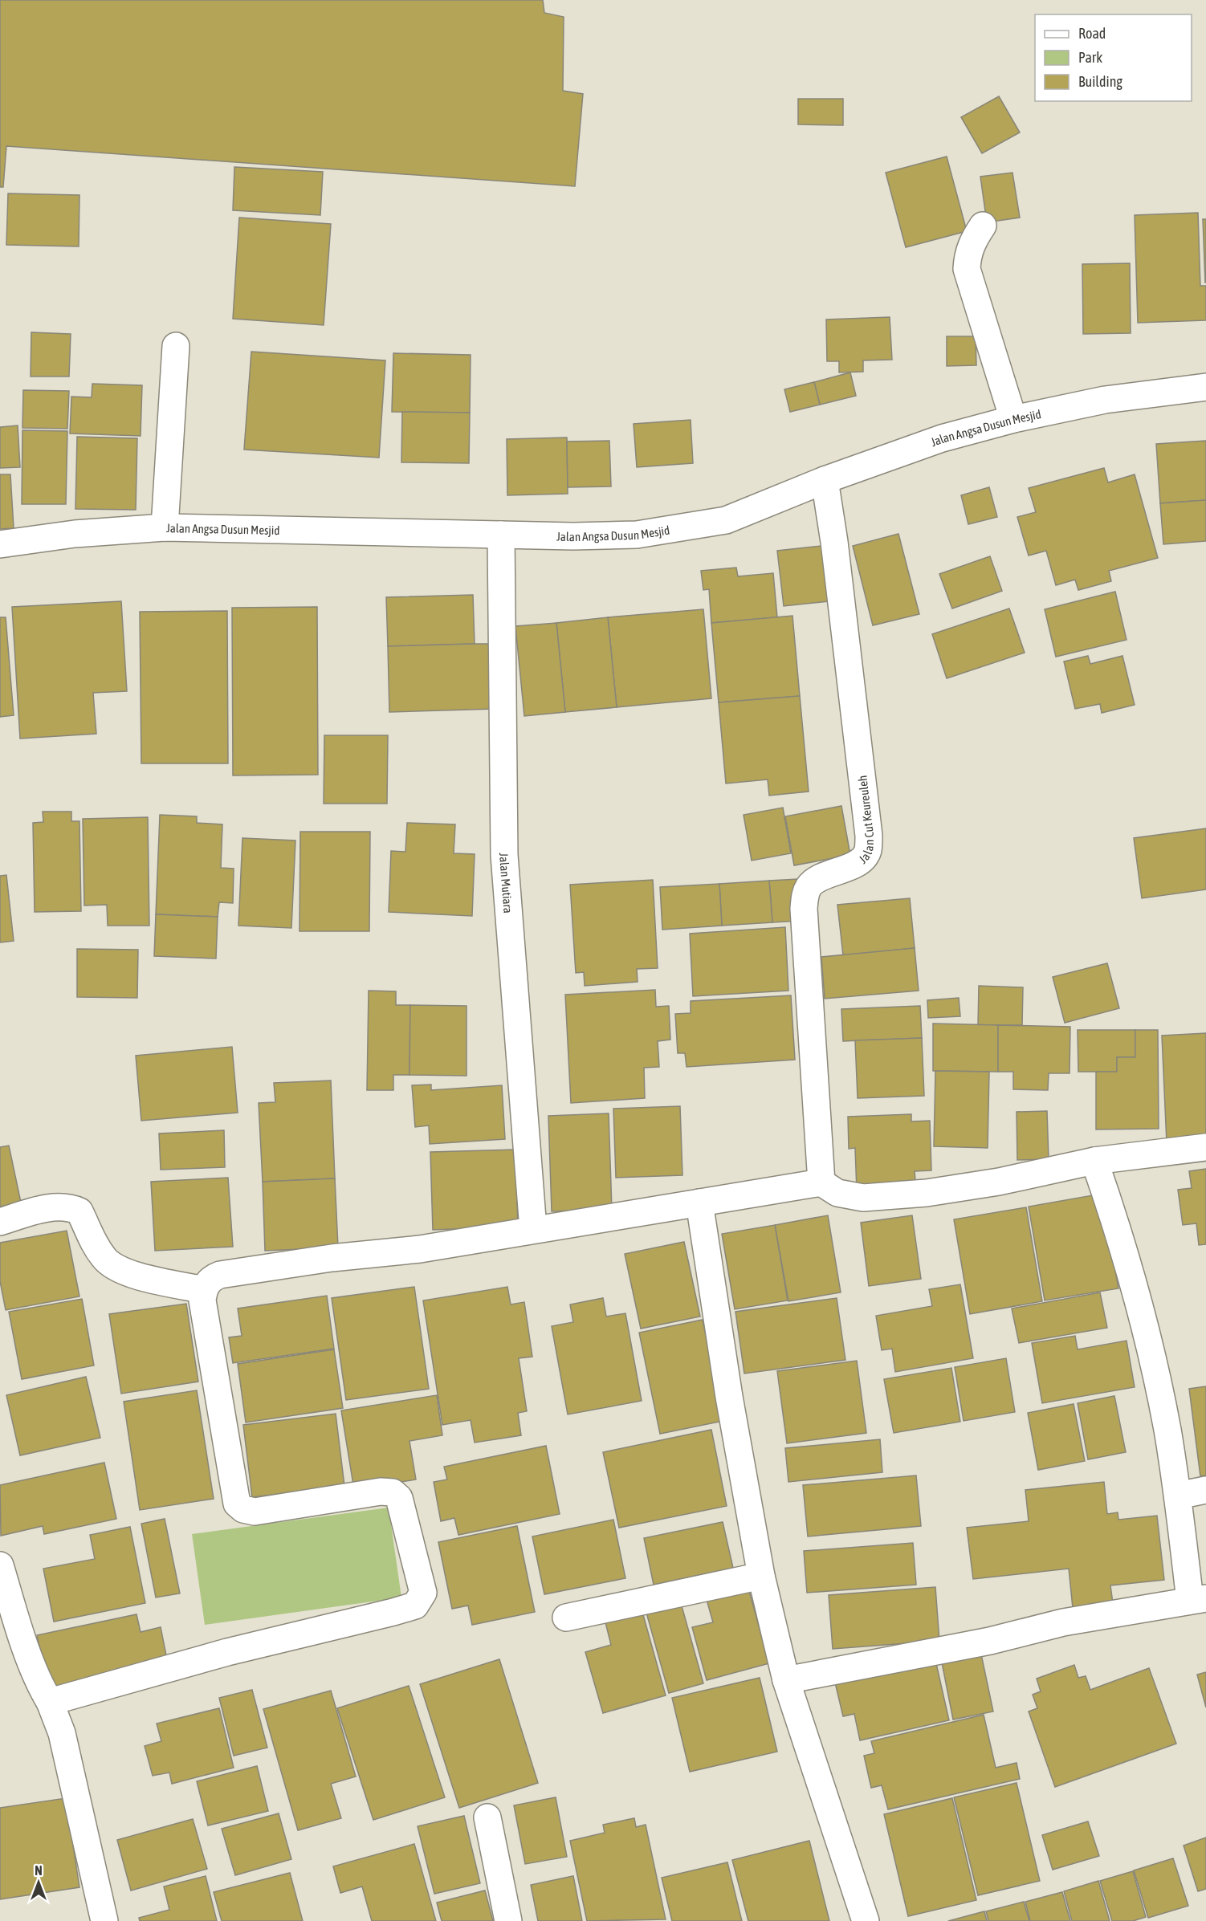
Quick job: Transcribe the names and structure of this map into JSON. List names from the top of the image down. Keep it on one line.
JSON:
{"streets":{"street":["Jalan Angsa Dusun Mesjid","Jalan Cut Keureuleh","Jalan Mutiara"]},"crossings":[["Jalan Angsa Dusun Mesjid","Jalan Cut Keureuleh"],["Jalan Angsa Dusun Mesjid","Jalan Mutiara"]],"legend":["Road","Park","Building"],"north":"top"}
